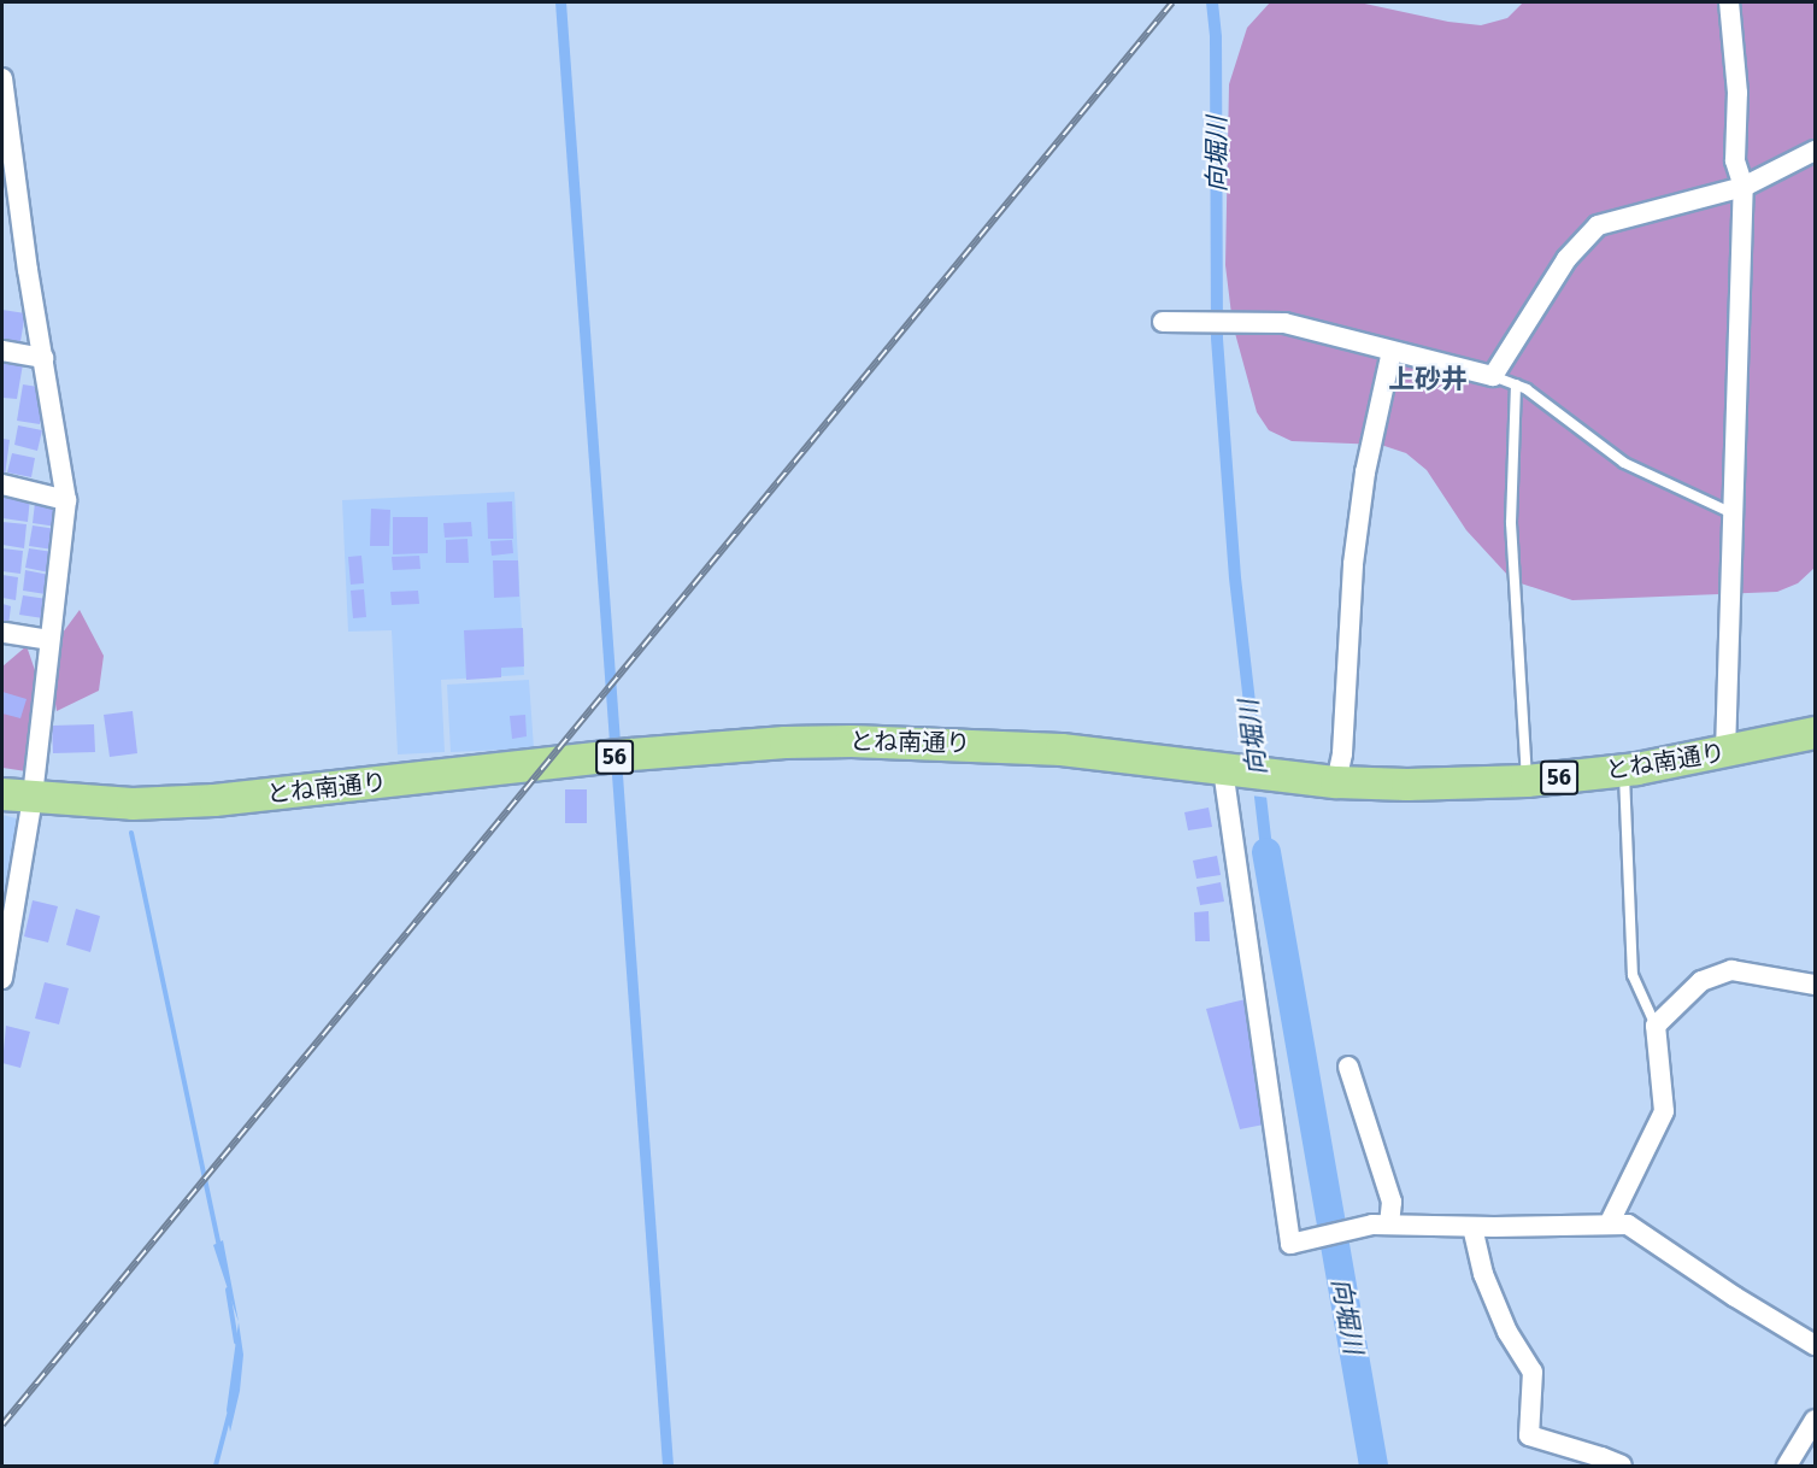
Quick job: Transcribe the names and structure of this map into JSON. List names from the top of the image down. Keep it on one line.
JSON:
{"streets":{"main road":["とね南通り","56"]},"districts":["上砂井"],"water":["向堀川"]}
